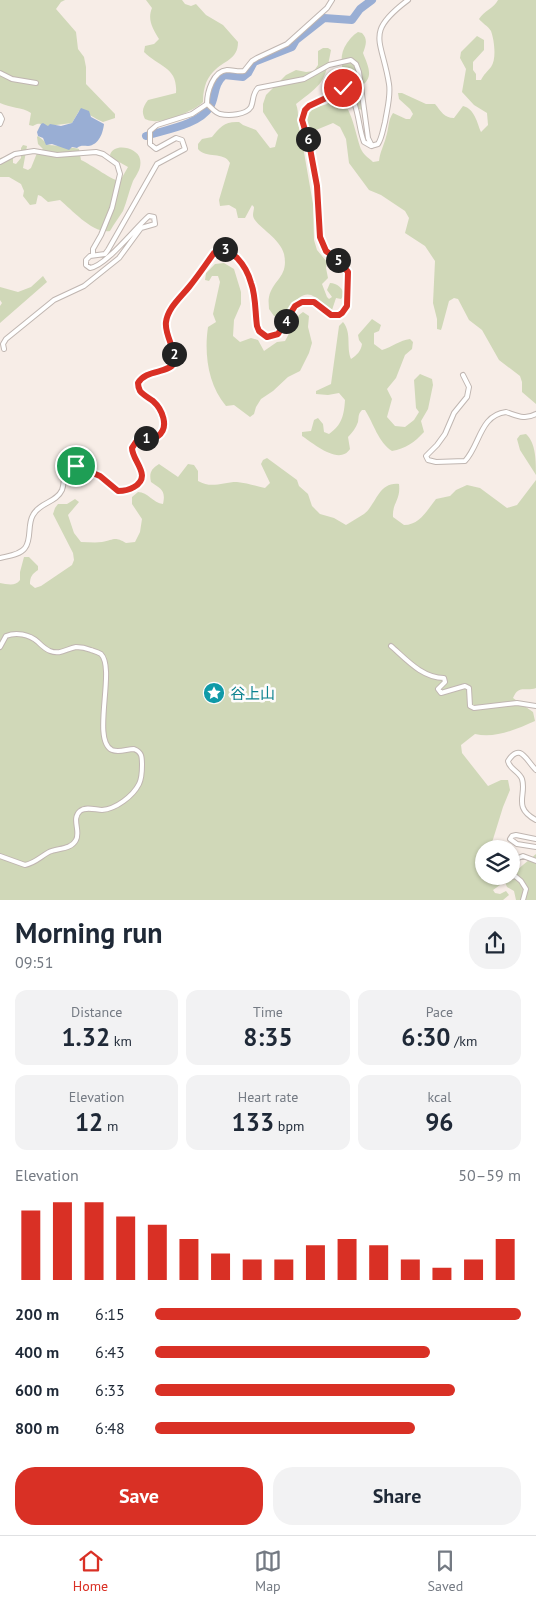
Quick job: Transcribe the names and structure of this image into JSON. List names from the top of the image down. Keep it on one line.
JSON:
{"places":{"place":["谷上山"]},"page":{"pins":["6","3","5","4","2","1"],"heading":["Morning run","09:51"],"stats":[["Distance","1.32 km"],["Time","8:35"],["Pace","6:30 /km"],["Elevation","12 m"],["Heart rate","133 bpm"],["kcal","96"]],"chart":["Elevation","50–59 m"],"list":[{"name":"200 m","note":"6:15"},{"name":"400 m","note":"6:43"},{"name":"600 m","note":"6:33"},{"name":"800 m","note":"6:48"}],"buttons":["Save","Share"],"tabs":["Home","Map","Saved"]}}
